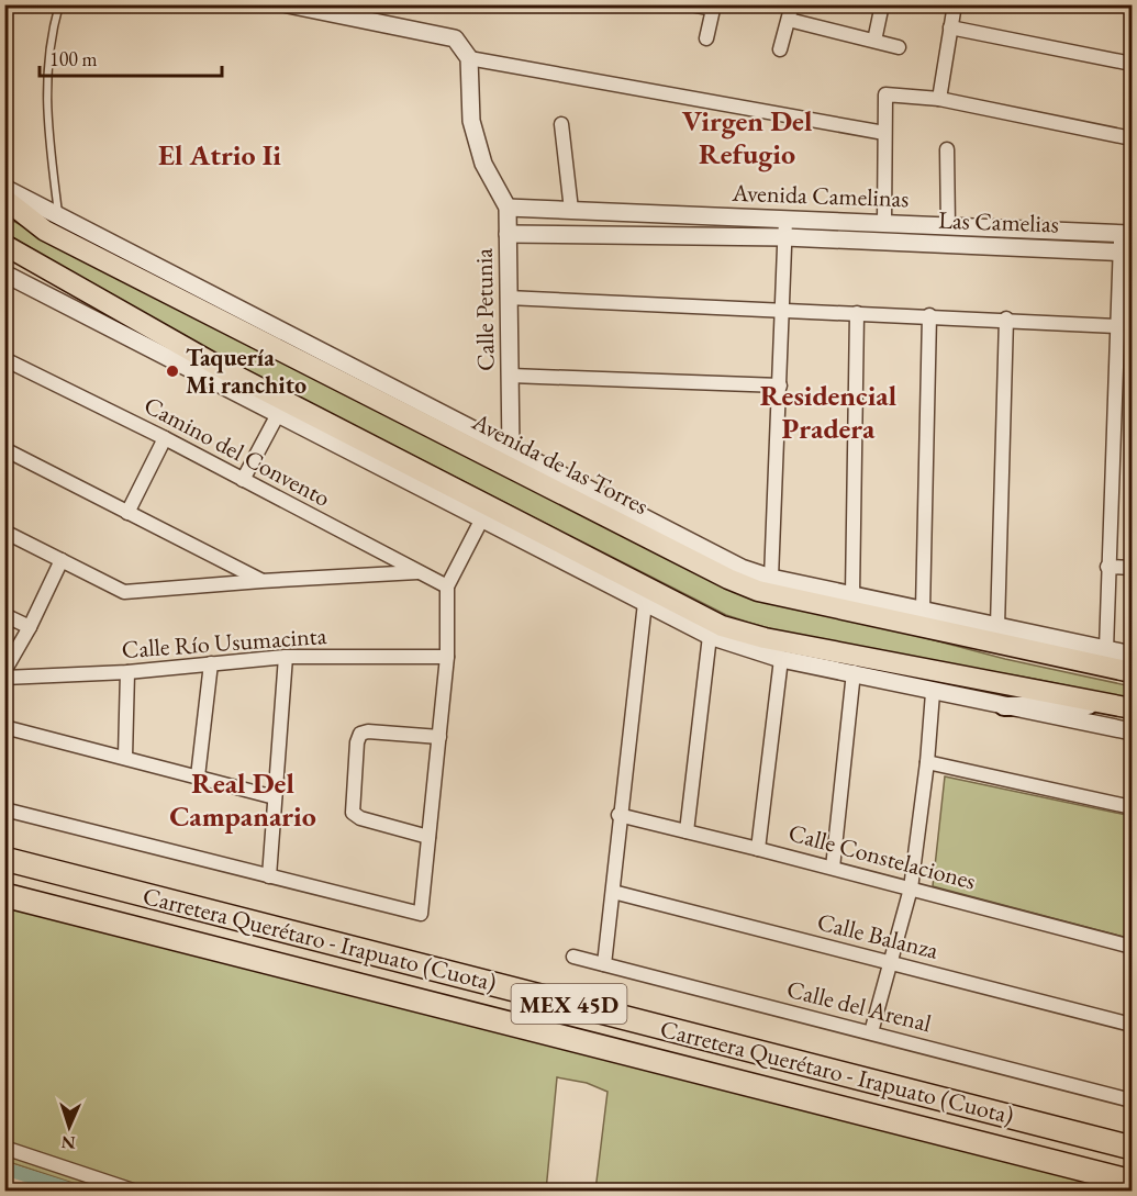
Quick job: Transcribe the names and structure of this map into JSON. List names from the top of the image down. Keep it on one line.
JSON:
{"streets":{"highway":["Carretera Querétaro - Irapuato (Cuota)","MEX 45D"],"main road":["Avenida de las Torres"],"street":["Avenida Camelinas","Las Camelias","Calle Petunia","Camino del Convento","Calle Río Usumacinta","Calle Constelaciones","Calle Balanza","Calle del Arenal"]},"crossings":[["Avenida Camelinas","Calle Petunia"],["Las Camelias","Calle Petunia"],["Calle Petunia","Avenida de las Torres"]],"districts":["Virgen Del Refugio","El Atrio Ii","Residencial Pradera","Real Del Campanario"],"places":["Taquería Mi ranchito"],"scale_bar":"100 m","north":"bottom"}
